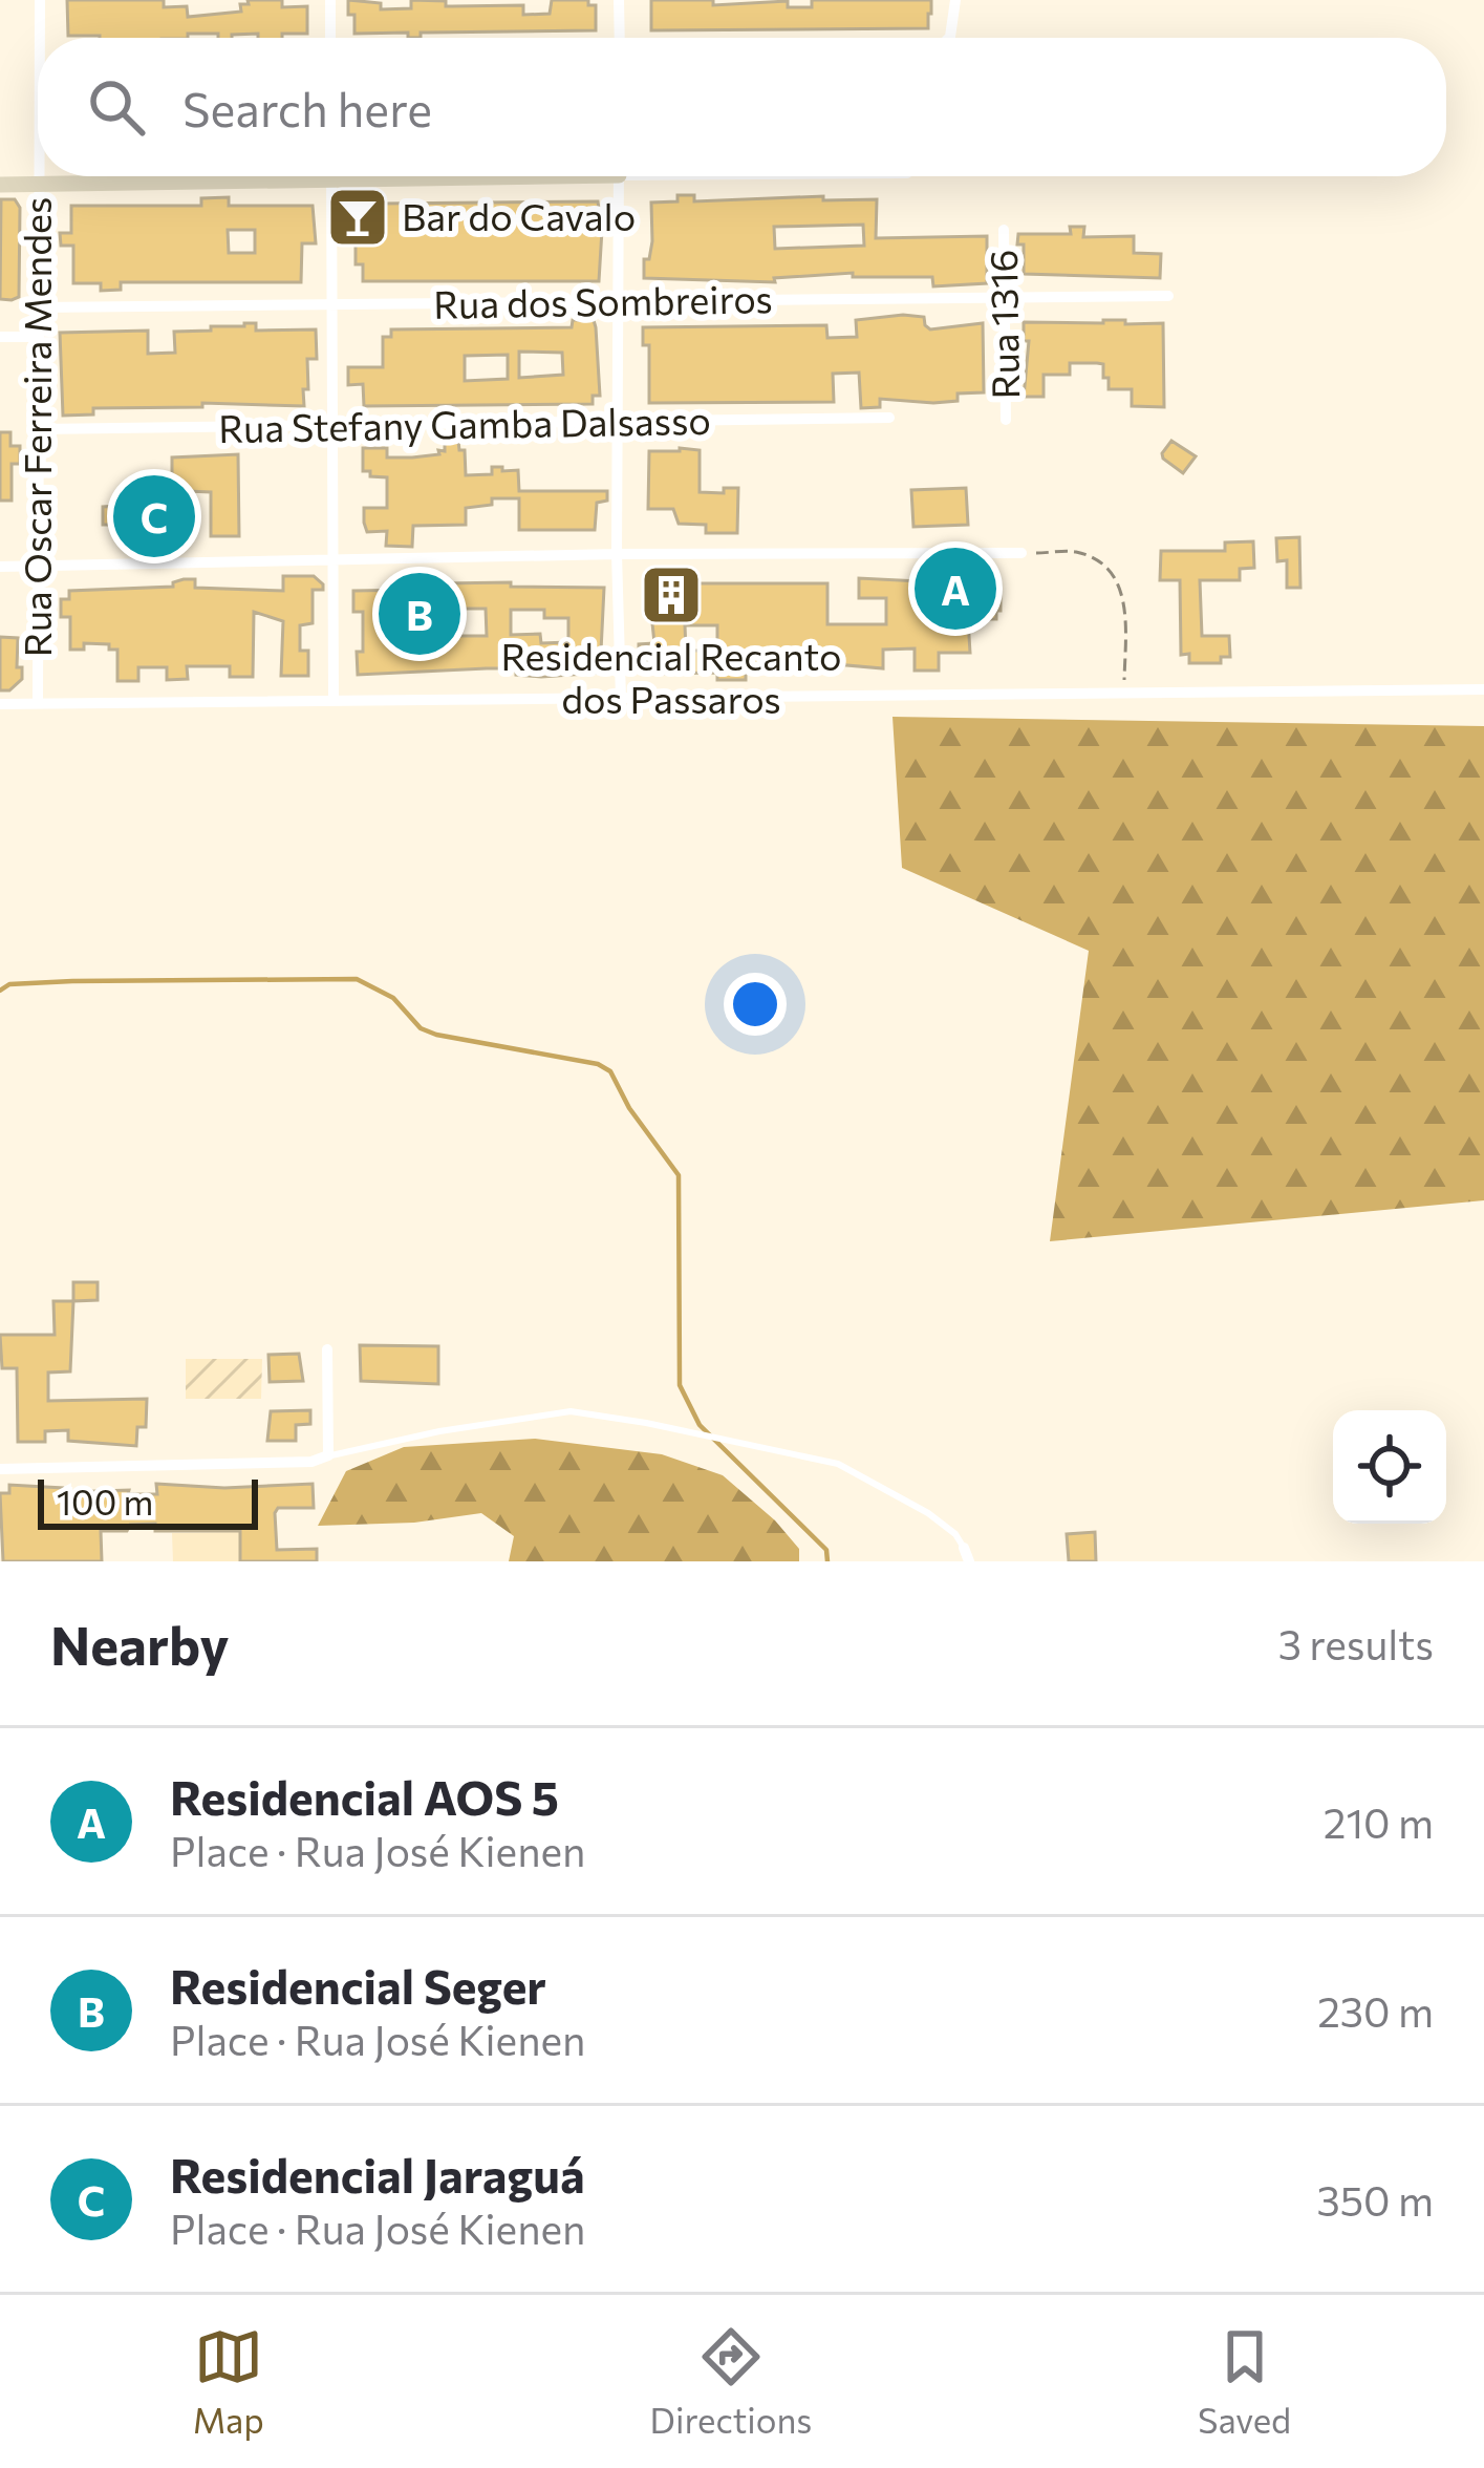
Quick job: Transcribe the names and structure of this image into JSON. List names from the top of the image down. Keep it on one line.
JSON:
{"streets":{"street":["Rua dos Sombreiros","Rua 1316","Rua Stefany Gamba Dalsasso","Rua Oscar Ferreira Mendes"]},"crossings":[["Rua dos Sombreiros","Rua 1316"],["Rua dos Sombreiros","Rua Oscar Ferreira Mendes"],["Rua Stefany Gamba Dalsasso","Rua Oscar Ferreira Mendes"]],"places":{"bar":["Bar do Cavalo"],"building":["Residencial Recanto dos Passaros"]},"scale_bar":"100 m","page":{"search":"Search here","pins":["C","A","B"],"scale":"100 m","heading":["Nearby","3 results"],"list":[{"mark":"A","name":"Residencial AOS 5","note":"Place · Rua José Kienen","value":"210 m"},{"mark":"B","name":"Residencial Seger","note":"Place · Rua José Kienen","value":"230 m"},{"mark":"C","name":"Residencial Jaraguá","note":"Place · Rua José Kienen","value":"350 m"}],"nav":["Map","Directions","Saved"]}}
